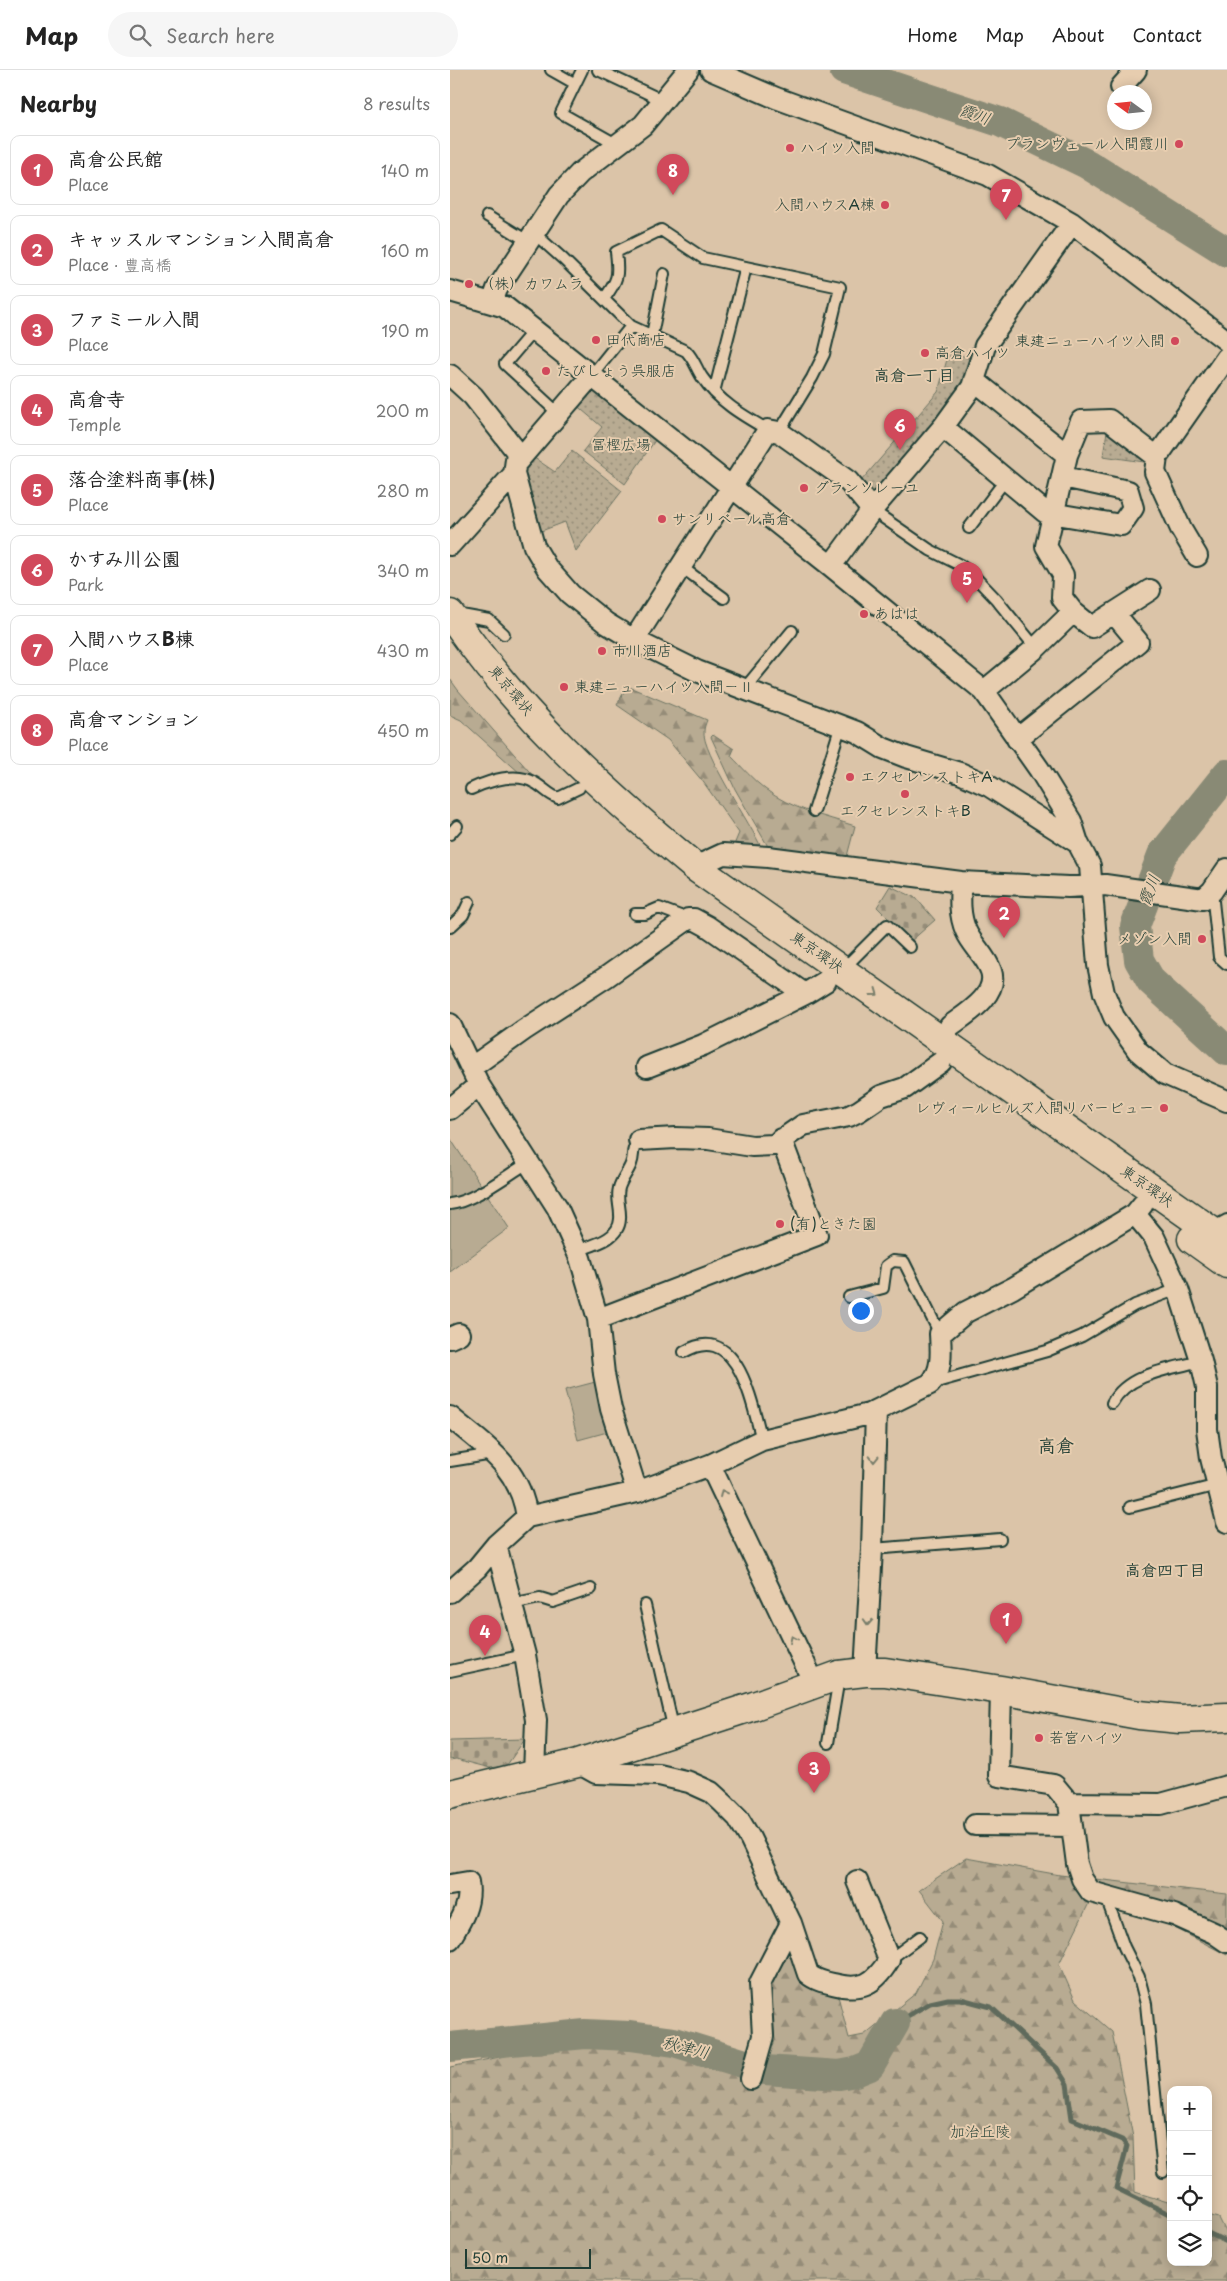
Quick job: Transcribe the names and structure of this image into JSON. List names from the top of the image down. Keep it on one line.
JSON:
{"streets":{"main road":["東京環状"]},"districts":["高倉一丁目","高倉","高倉四丁目"],"water":["霞川","秋津川"],"parks":["冨樫広場","加治丘陵"],"places":["プランヴェール入間霞川","ハイツ入間","入間ハウスA棟","（株）カワムラ","田代商店","東建ニューハイツ入間","高倉ハイツ","たびしょう呉服店","グランソレーユ","サンリベール高倉","あはは","市川酒店","東建ニューハイツ入間－Ⅱ","エクセレンストキA","エクセレンストキB","メゾン入間","レヴィールヒルズ入間リバービュー","(有)ときた園","若宮ハイツ"],"scale_bar":"50 m","north":"left","page":{"header":"Map","search":"Search here","nav":["Home","Map","About","Contact"],"heading":["Nearby","8 results"],"list":[{"mark":"1","name":"高倉公民館","note":"Place","value":"140 m"},{"mark":"2","name":"キャッスルマンション入間高倉","note":"Place · 豊高橋","value":"160 m"},{"mark":"3","name":"ファミール入間","note":"Place","value":"190 m"},{"mark":"4","name":"高倉寺","note":"Temple","value":"200 m"},{"mark":"5","name":"落合塗料商事(株)","note":"Place","value":"280 m"},{"mark":"6","name":"かすみ川公園","note":"Park","value":"340 m"},{"mark":"7","name":"入間ハウスB棟","note":"Place","value":"430 m"},{"mark":"8","name":"高倉マンション","note":"Place","value":"450 m"}],"pins":["8","7","6","5","2","1","4","3"],"map_buttons":["+","−"],"scale":"50 m"}}
